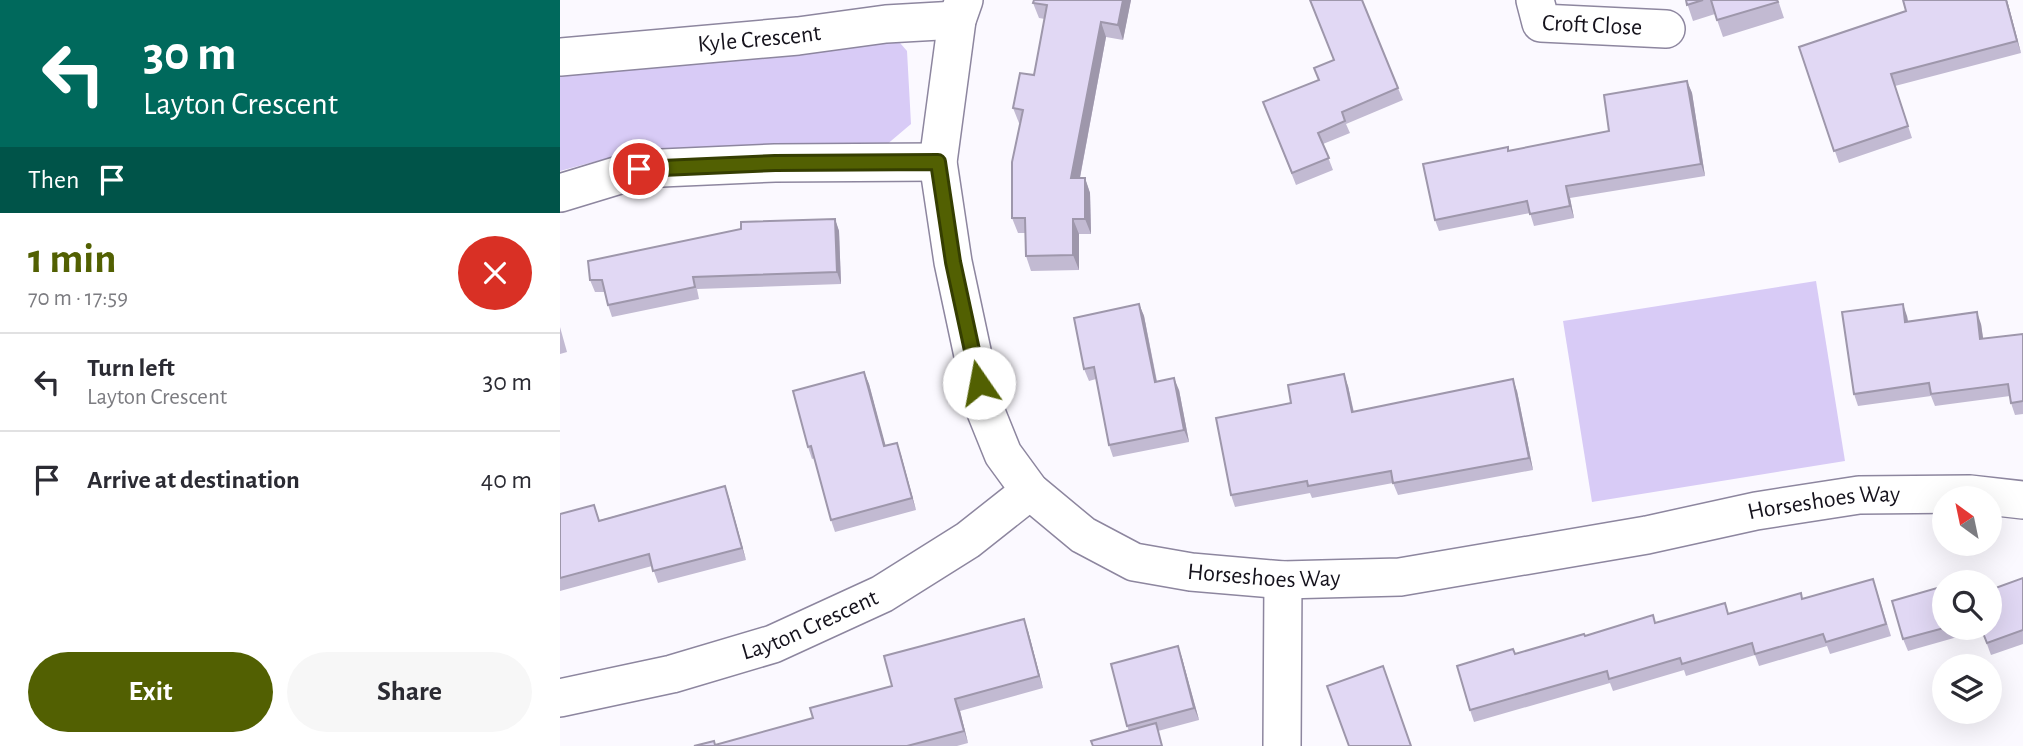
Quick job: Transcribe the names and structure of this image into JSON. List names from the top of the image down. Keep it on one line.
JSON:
{"streets":{"street":["Croft Close","Kyle Crescent","Horseshoes Way","Layton Crescent"]},"crossings":[["Kyle Crescent","Horseshoes Way"],["Horseshoes Way","Layton Crescent"]],"north":"top left","page":{"turn":["30 m","Layton Crescent"],"then":"Then","heading":["1 min","70 m · 17:59"],"list":[{"name":"Turn left","note":"Layton Crescent","value":"30 m"},{"name":"Arrive at destination","value":"40 m"}],"buttons":["Exit","Share"]}}
